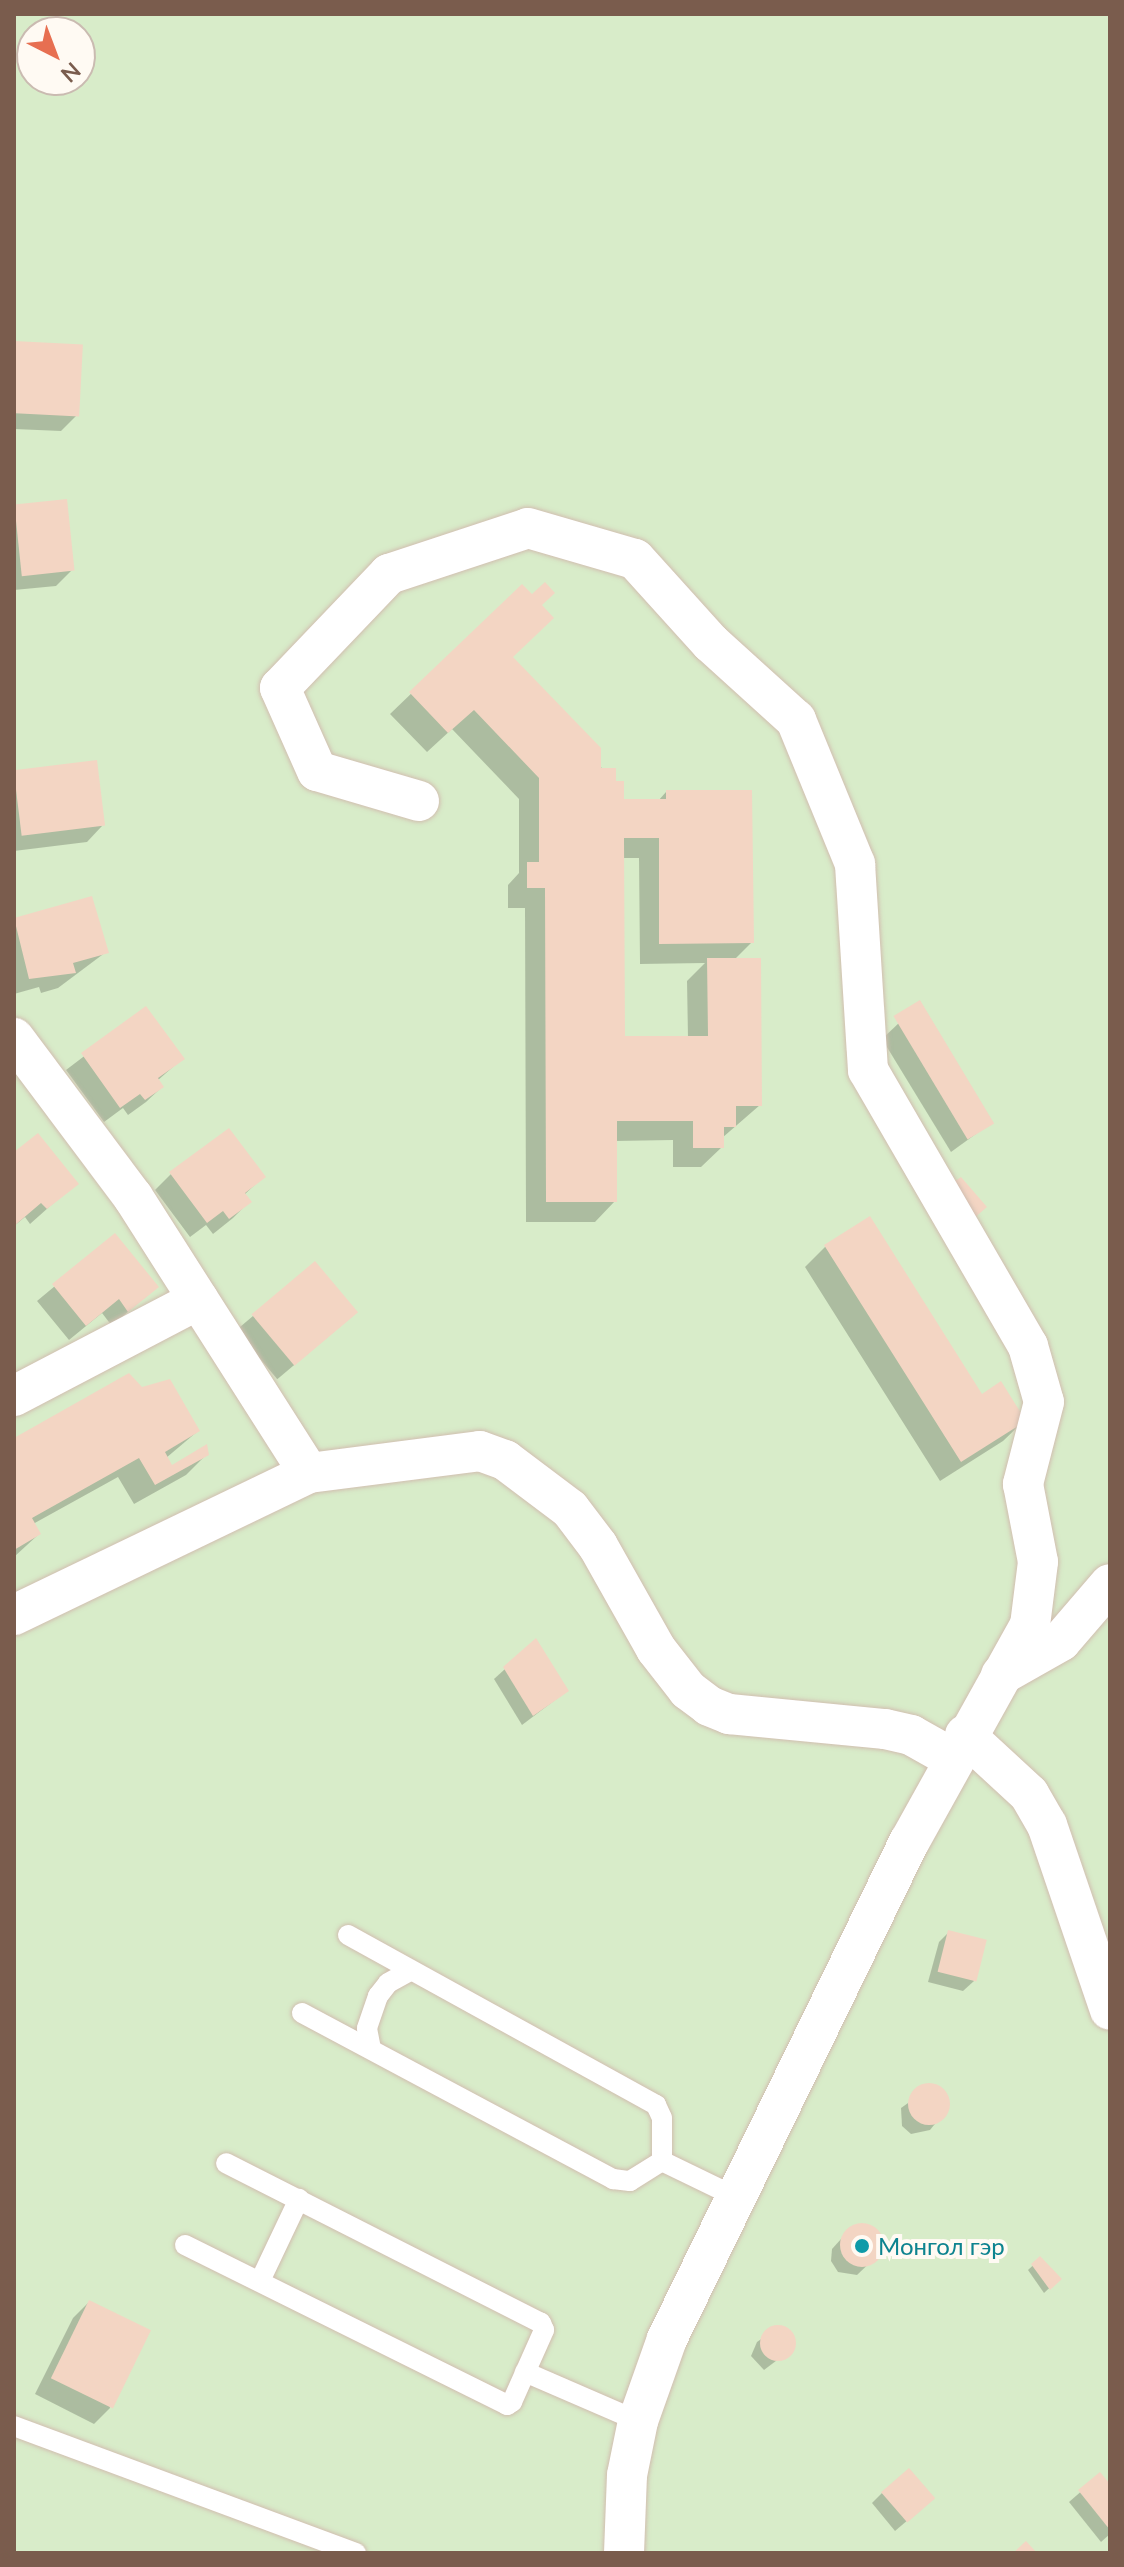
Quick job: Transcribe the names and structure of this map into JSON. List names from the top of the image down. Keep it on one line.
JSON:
{"places":["Монгол гэр"],"north":"bottom right"}
